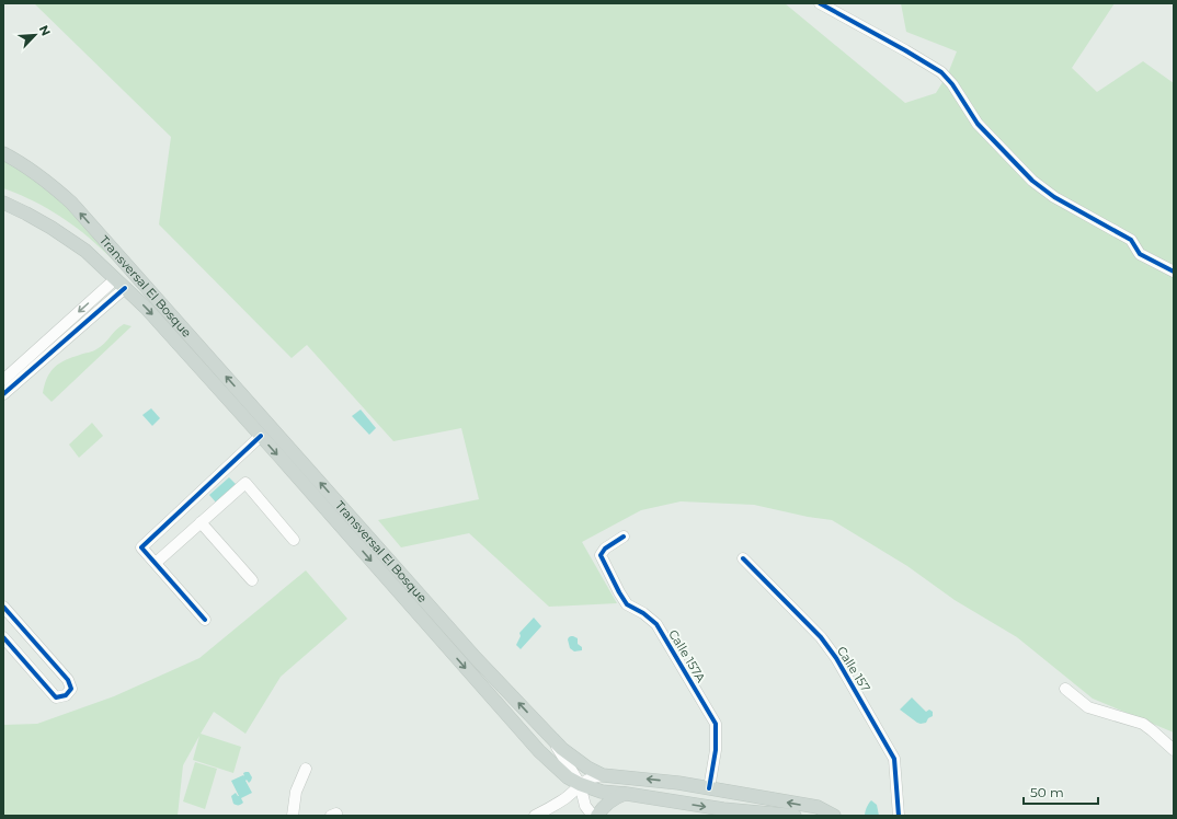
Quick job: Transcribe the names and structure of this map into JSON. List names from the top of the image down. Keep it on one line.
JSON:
{"streets":{"main road":["Transversal El Bosque"],"street":["Calle 157A","Calle 157"]},"crossings":[["Transversal El Bosque","Calle 157A"]],"scale_bar":"50 m","north":"top right"}
